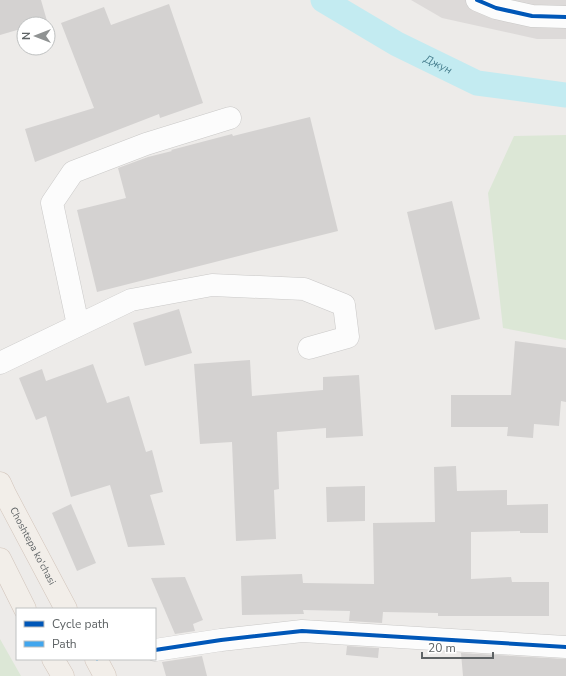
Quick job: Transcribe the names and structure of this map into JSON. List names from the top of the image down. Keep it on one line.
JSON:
{"streets":{"main road":["Choshtepa ko'chasi"]},"water":["Джун"],"legend":["Cycle path","Path"],"scale_bar":"20 m","north":"left"}
